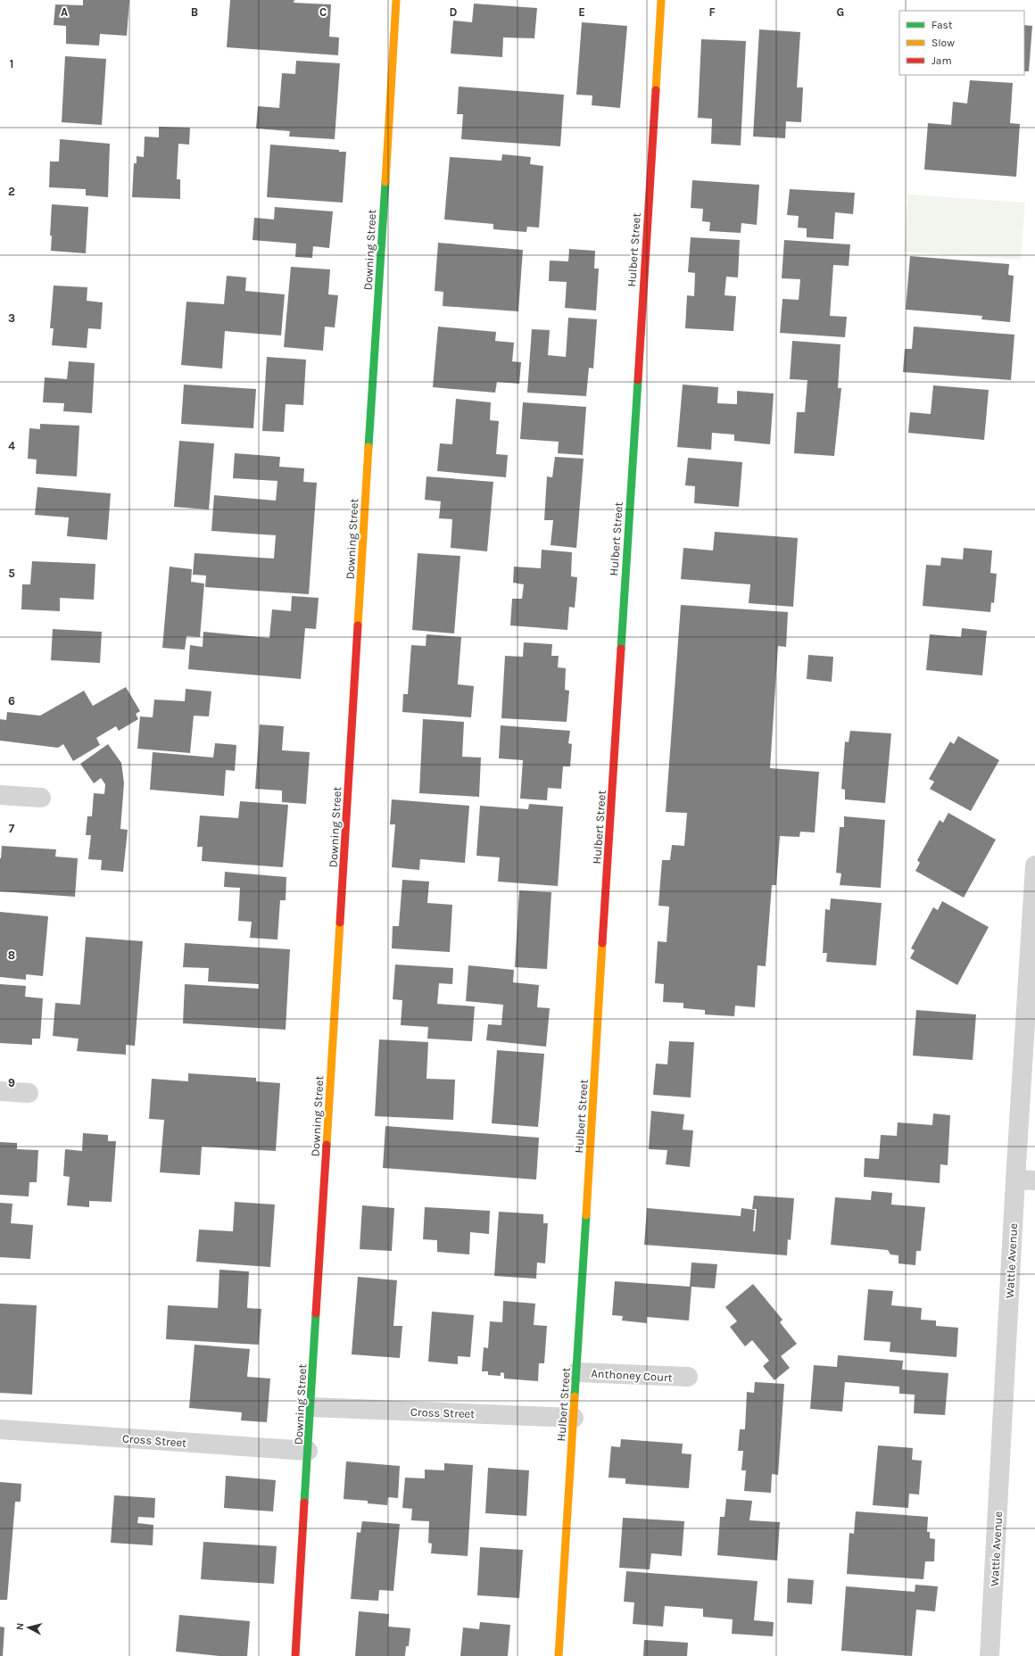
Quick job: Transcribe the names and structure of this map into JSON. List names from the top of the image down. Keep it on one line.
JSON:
{"streets":{"street":["Downing Street","Hulbert Street","Wattle Avenue","Anthoney Court","Cross Street"]},"crossings":[["Downing Street","Cross Street"],["Hulbert Street","Anthoney Court"],["Hulbert Street","Cross Street"]],"legend":["Fast","Slow","Jam"],"north":"left","grid":{"columns":["A","B","C","D","E","F","G"],"rows":["1","2","3","4","5","6","7","8","9"]}}
